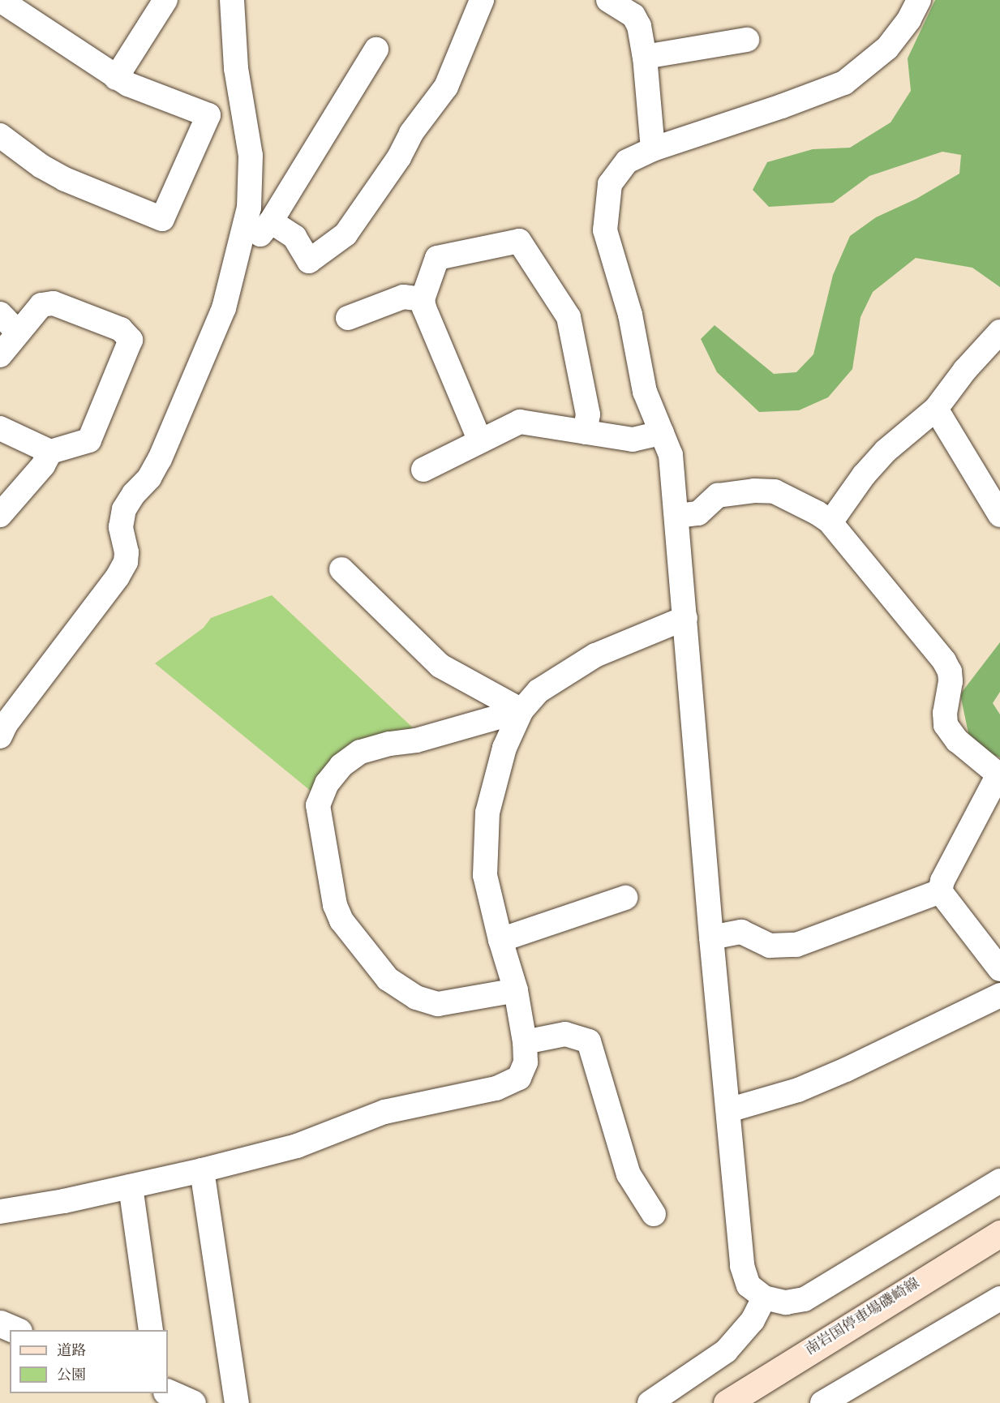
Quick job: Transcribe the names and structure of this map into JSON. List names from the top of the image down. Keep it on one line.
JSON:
{"streets":{"main road":["南岩国停車場磯崎線"]},"legend":["道路","公園"]}
